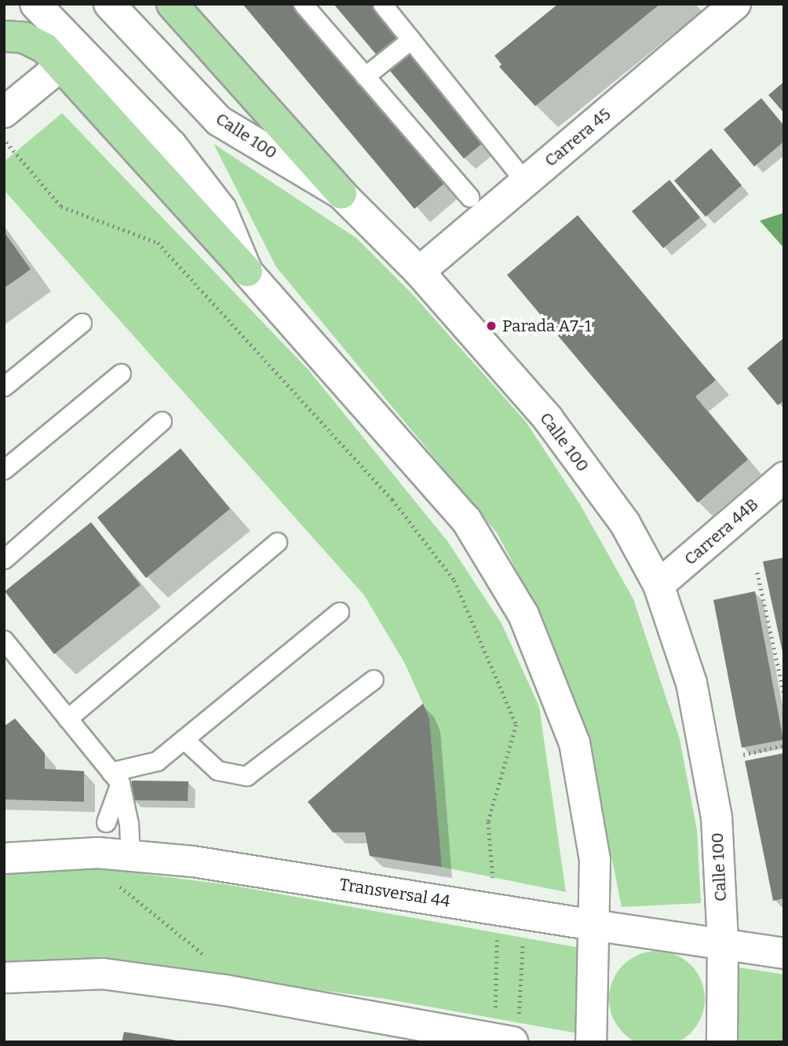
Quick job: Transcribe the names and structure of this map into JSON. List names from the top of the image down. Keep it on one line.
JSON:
{"streets":{"street":["Calle 100","Carrera 45","Carrera 44B","Transversal 44"]},"crossings":[["Calle 100","Carrera 45"],["Calle 100","Carrera 44B"],["Calle 100","Transversal 44"]],"places":["Parada A7-1"]}
